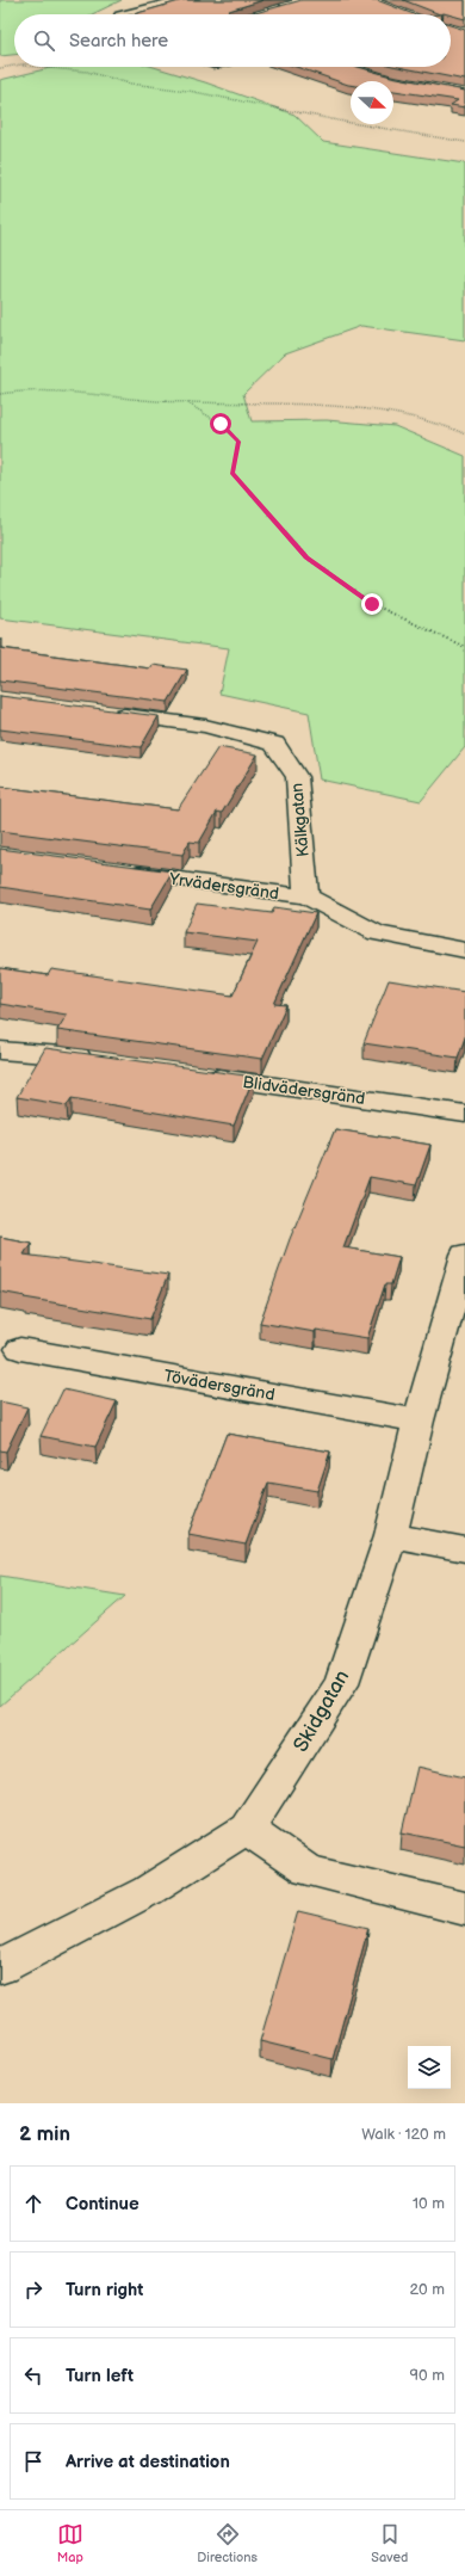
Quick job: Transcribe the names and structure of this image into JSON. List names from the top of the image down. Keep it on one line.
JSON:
{"streets":{"street":["Kälkgatan","Yrvädersgränd","Blidvädersgränd","Tövädersgränd","Skidgatan"]},"crossings":[["Kälkgatan","Yrvädersgränd"],["Tövädersgränd","Skidgatan"]],"north":"right","page":{"search":"Search here","heading":["2 min","Walk · 120 m"],"list":[["Continue","10 m"],["Turn right","20 m"],["Turn left","90 m"],"Arrive at destination"],"nav":["Map","Directions","Saved"]}}
